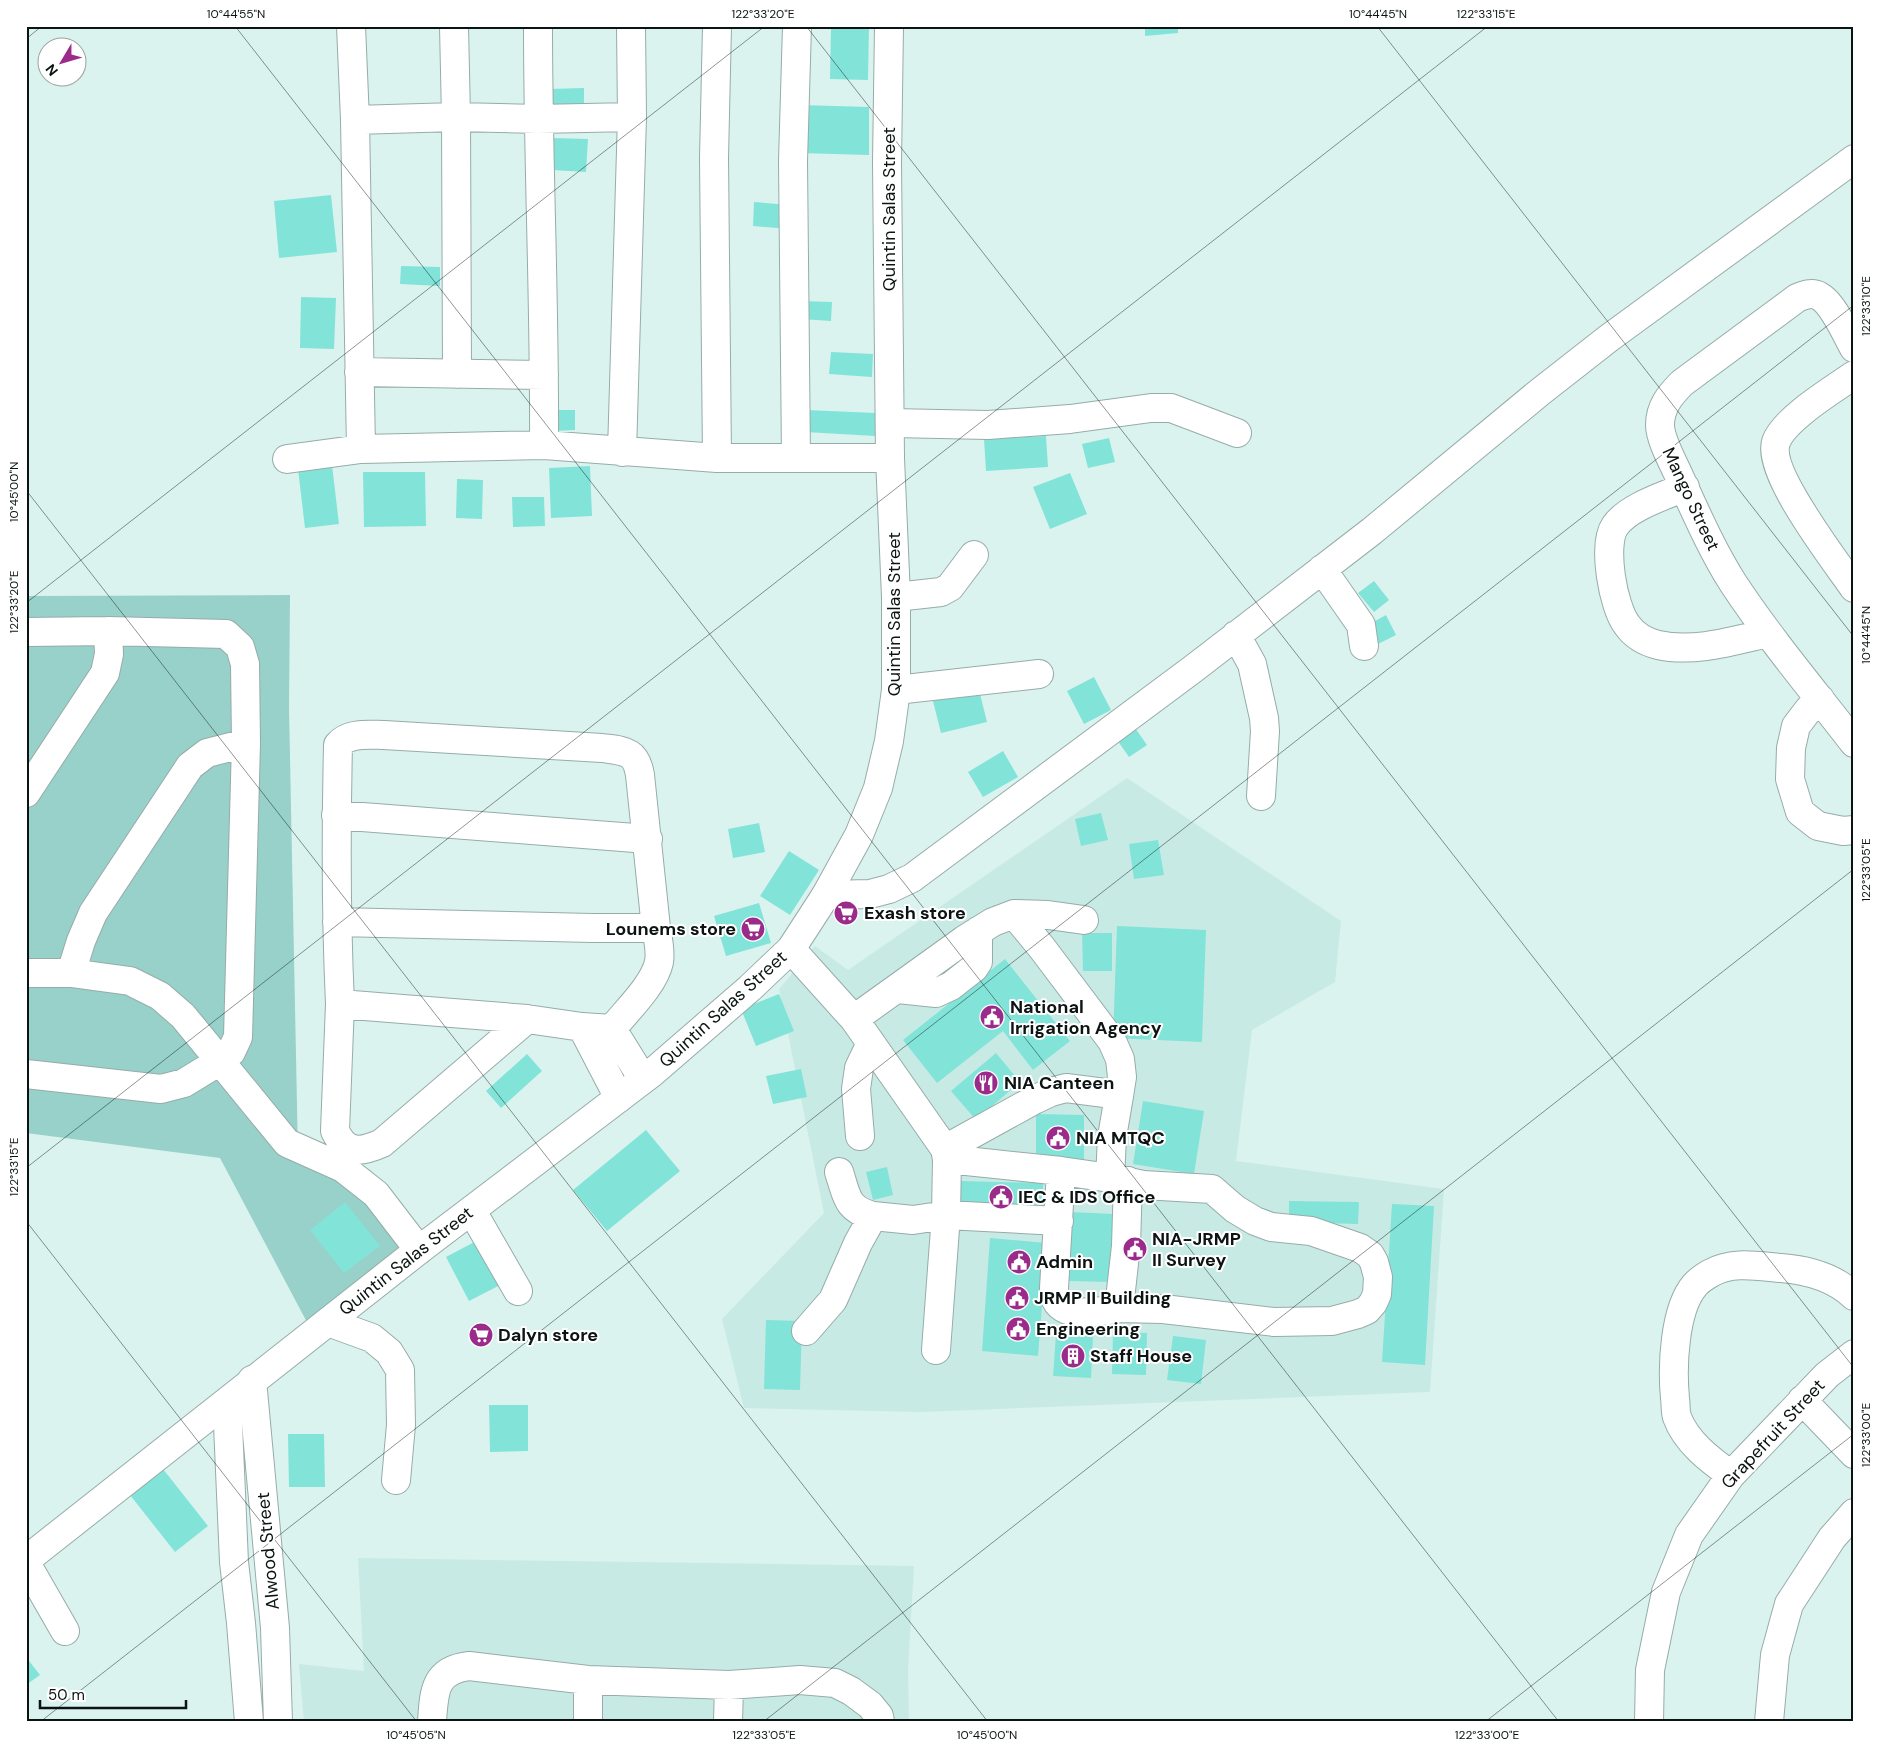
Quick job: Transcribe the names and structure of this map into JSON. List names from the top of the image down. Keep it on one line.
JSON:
{"streets":{"street":["Quintin Salas Street","Mango Street","Grapefruit Street","Alwood Street"]},"crossings":[["Quintin Salas Street","Alwood Street"]],"places":{"supermarket":["Exash store","Lounems store","Dalyn store"],"public building":["National Irrigation Agency","NIA MTQC","IEC & IDS Office","NIA-JRMP II Survey","Admin","JRMP II Building","Engineering"],"restaurant":["NIA Canteen"],"building":["Staff House"]},"scale_bar":"50 m","north":"bottom left","coordinates":["10°44'55\"N","122°33'20\"E","10°44'45\"N","122°33'15\"E","122°33'10\"E","10°45'00\"N","122°33'05\"E","122°33'00\"E","10°45'05\"N"]}
